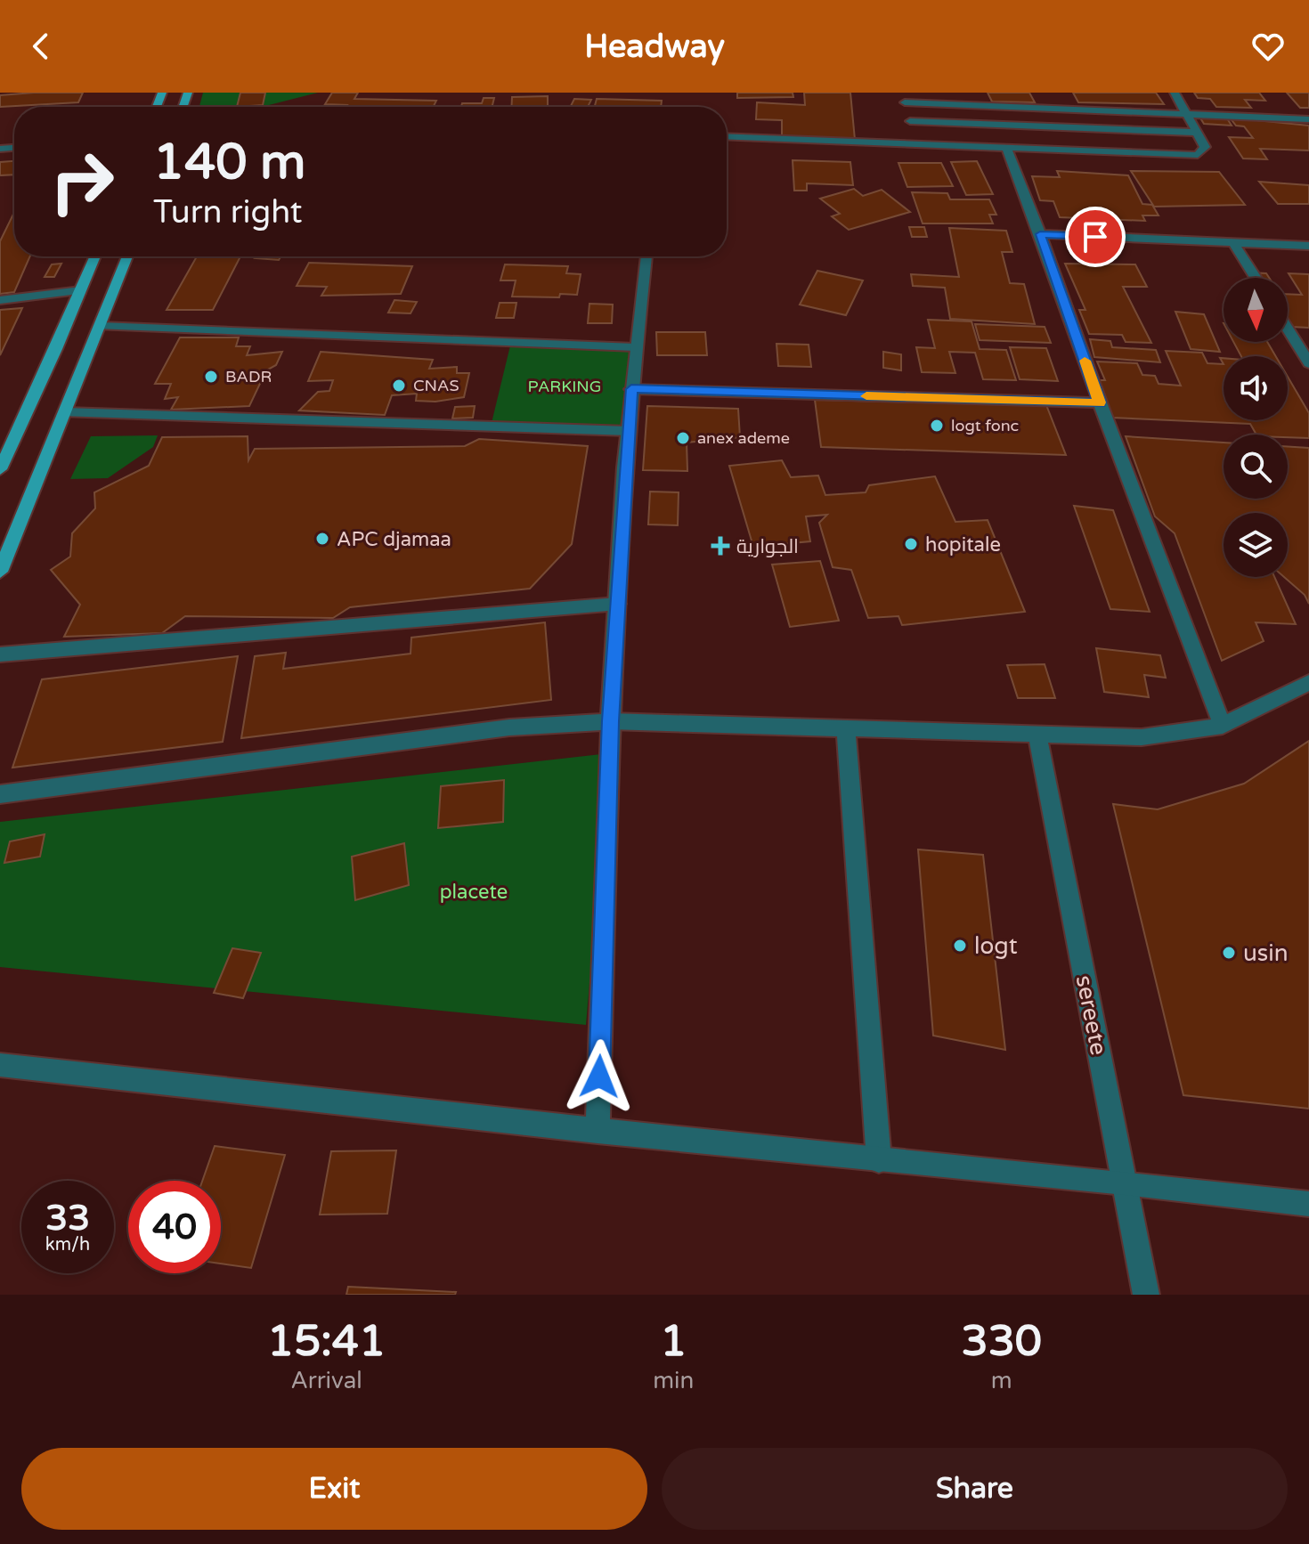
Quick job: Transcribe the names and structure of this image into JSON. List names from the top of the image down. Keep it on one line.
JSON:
{"streets":{"street":["sereete"]},"parks":["PARKING","placete"],"places":{"other":["BADR","CNAS","logt fonc","anex ademe","APC djamaa","hopitale","logt","usin"],"health":["الجوارية"]},"north":"bottom","page":{"header":"Headway","turn":["140 m","Turn right"],"speed":"33 km/h","limit":"40","eta":["15:41","Arrival","1","min","330","m"],"buttons":["Exit","Share"]}}
